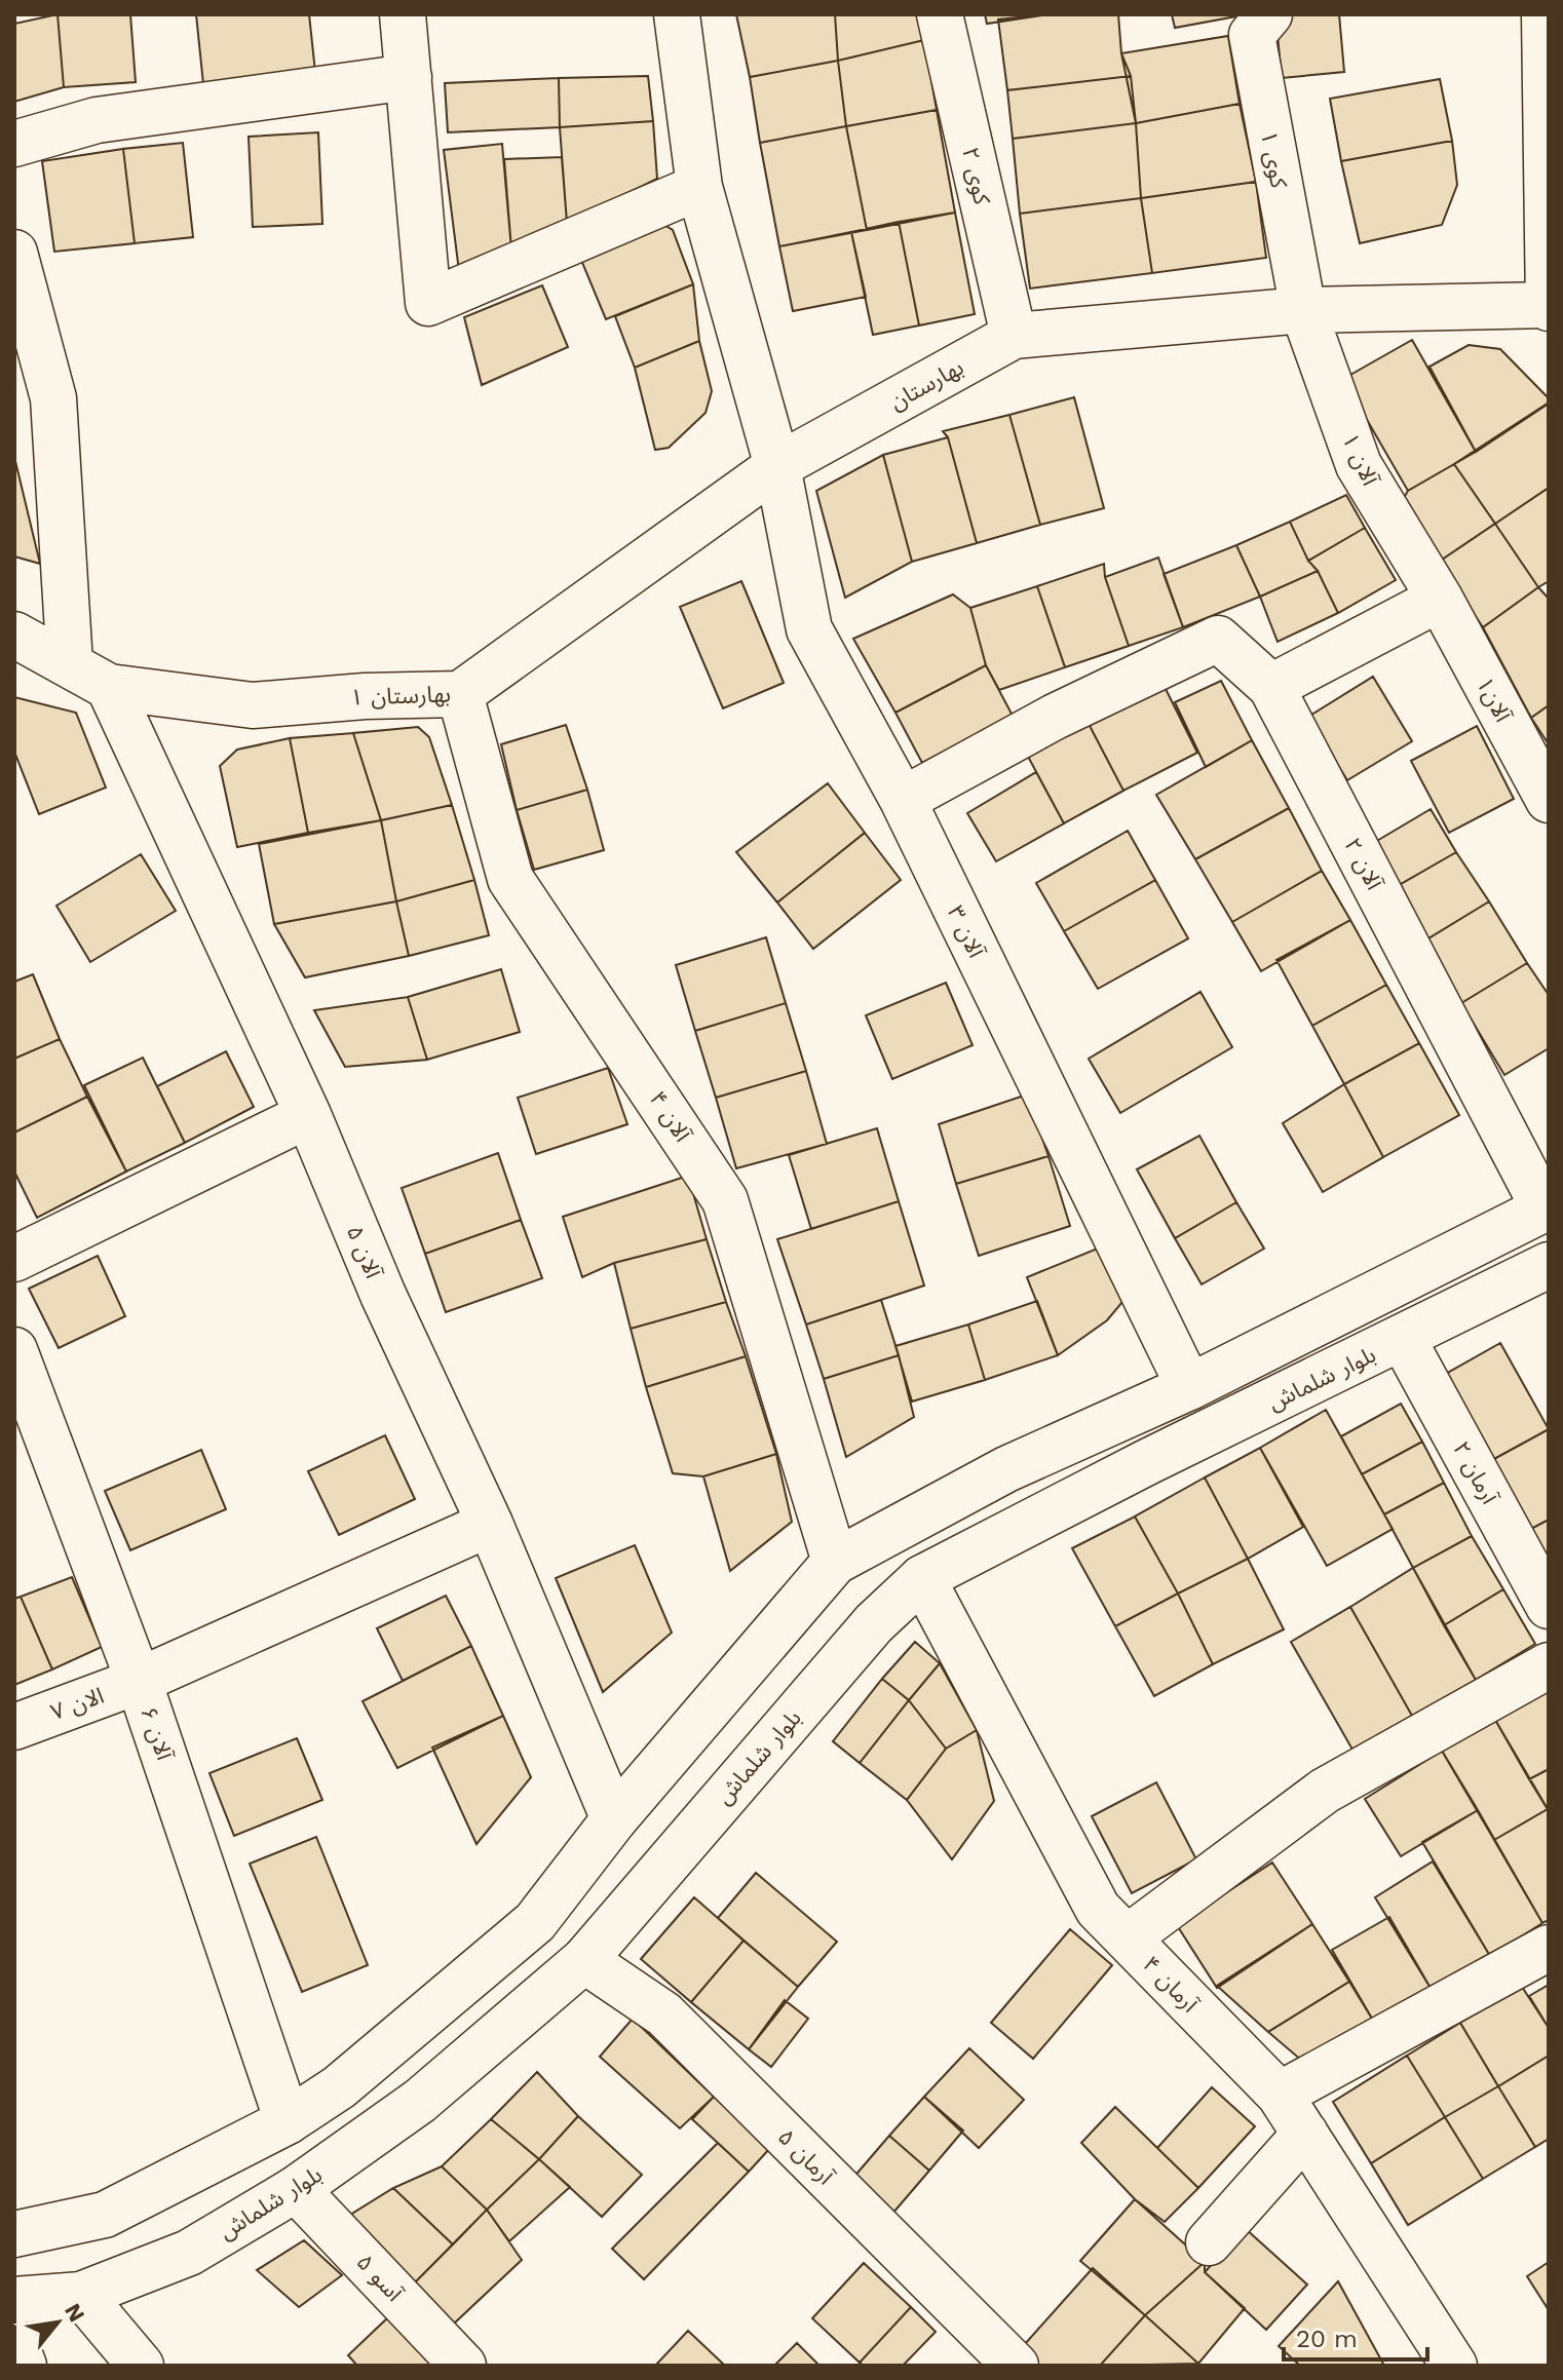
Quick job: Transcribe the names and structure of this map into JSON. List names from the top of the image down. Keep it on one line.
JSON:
{"streets":{"street":["کوی ۱","کوی ۲","بهارستان","آلان ۱","بهارستان ۱","آلان۱","آلان ۲","آلان ۳","آلان ۴","آلان ۵","بلوار شلماش","آرمان ۲","الان ۷","آلان ۶","آرمان ۴","آرمان ۵","آسو ۵"]},"crossings":[["کوی ۱","بهارستان"],["کوی ۱","آلان ۱"],["کوی ۲","بهارستان"],["بهارستان","آلان ۱"],["بهارستان","بهارستان ۱"],["بهارستان","آلان ۳"],["آلان ۱","آلان۱"],["بهارستان ۱","آلان ۳"],["بهارستان ۱","آلان ۴"],["بهارستان ۱","آلان ۵"],["آلان ۵","الان ۷"],["بلوار شلماش","آرمان ۲"],["بلوار شلماش","آرمان ۴"],["بلوار شلماش","آرمان ۵"],["بلوار شلماش","آسو ۵"],["الان ۷","آلان ۶"]],"scale_bar":"20 m","north":"top right"}
